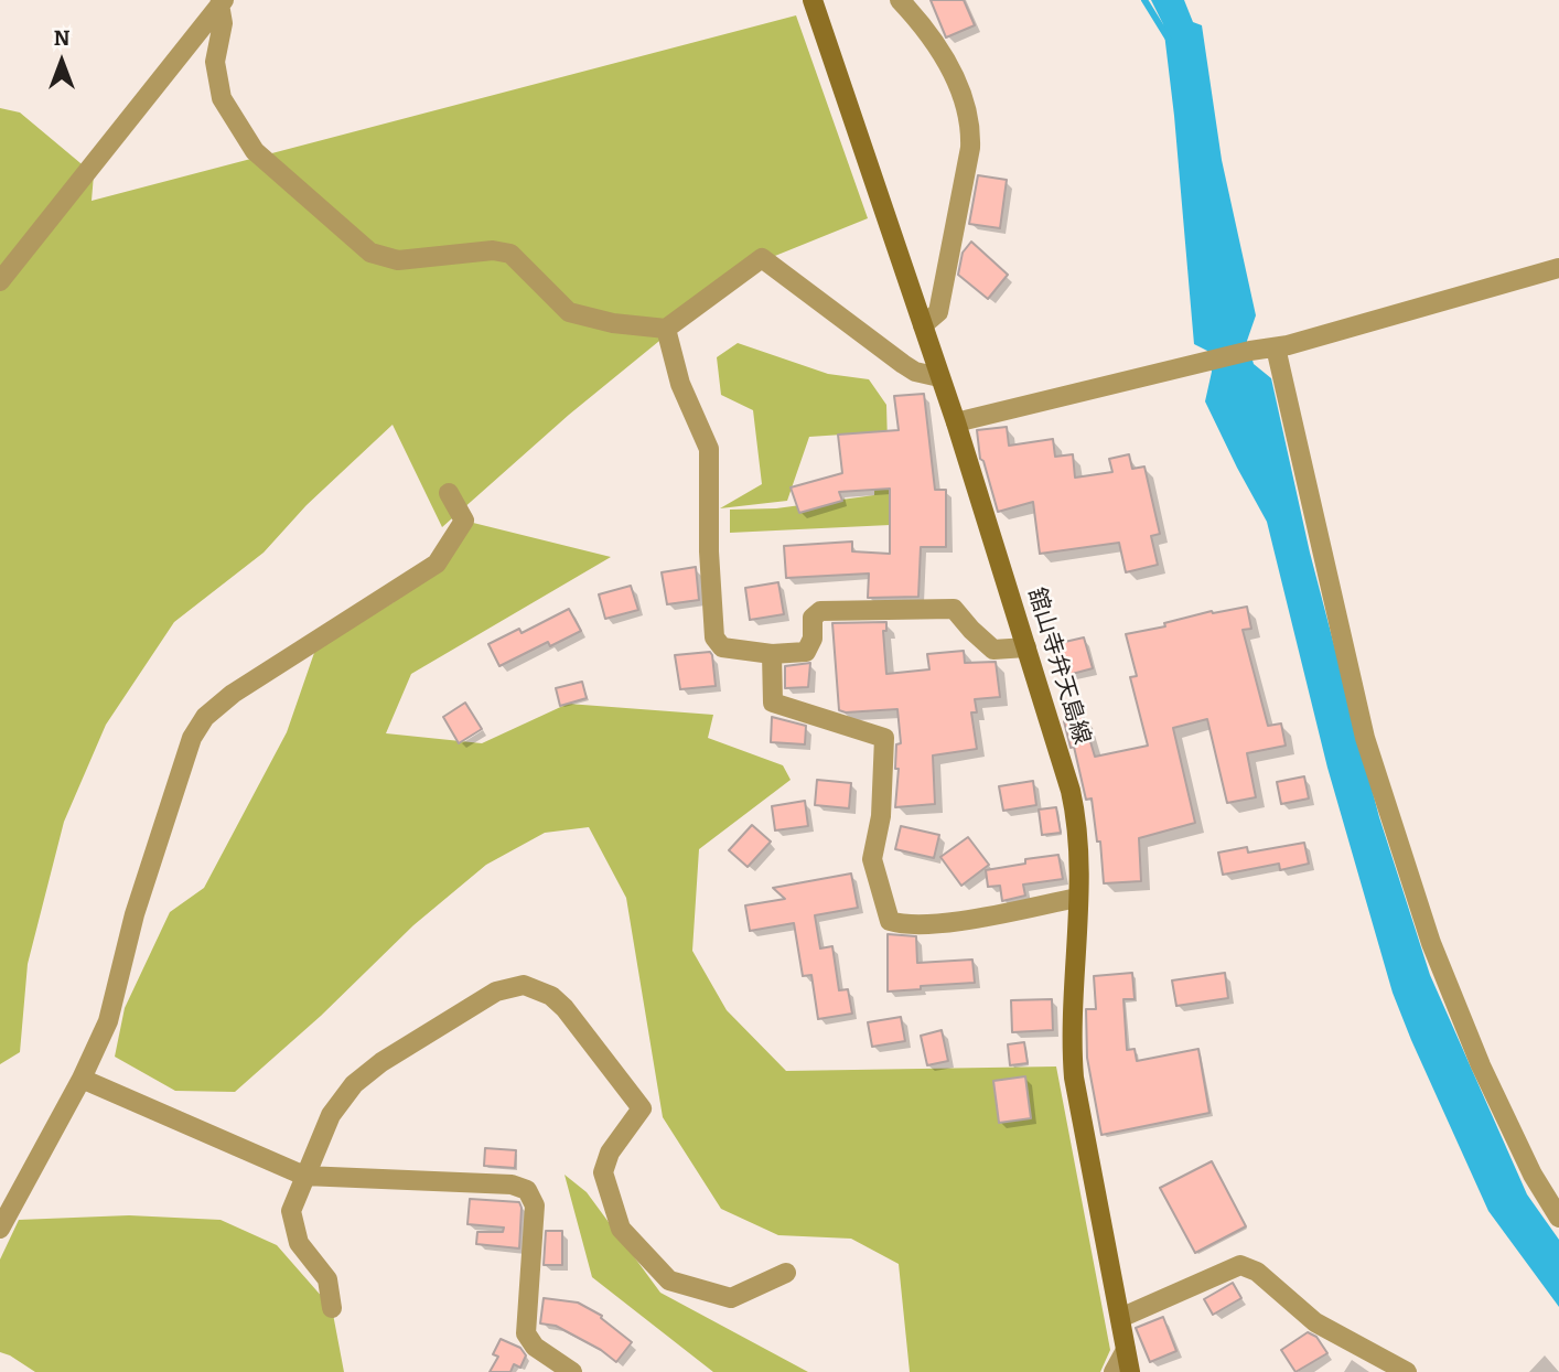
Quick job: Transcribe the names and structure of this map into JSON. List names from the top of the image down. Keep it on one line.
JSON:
{"streets":{"main road":["舘山寺弁天島線"]},"north":"top"}
